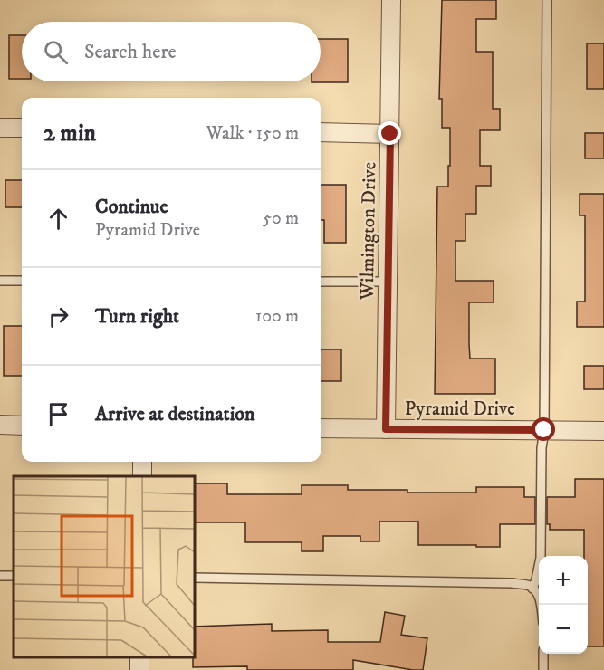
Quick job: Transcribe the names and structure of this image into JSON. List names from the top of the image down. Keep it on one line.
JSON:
{"streets":{"street":["Wilmington Drive","Pyramid Drive"]},"crossings":[["Wilmington Drive","Pyramid Drive"]],"page":{"search":"Search here","heading":["2 min","Walk · 150 m"],"list":[["Continue","Pyramid Drive","50 m"],["Turn right","100 m"],"Arrive at destination"],"map_buttons":["+","−"]}}
